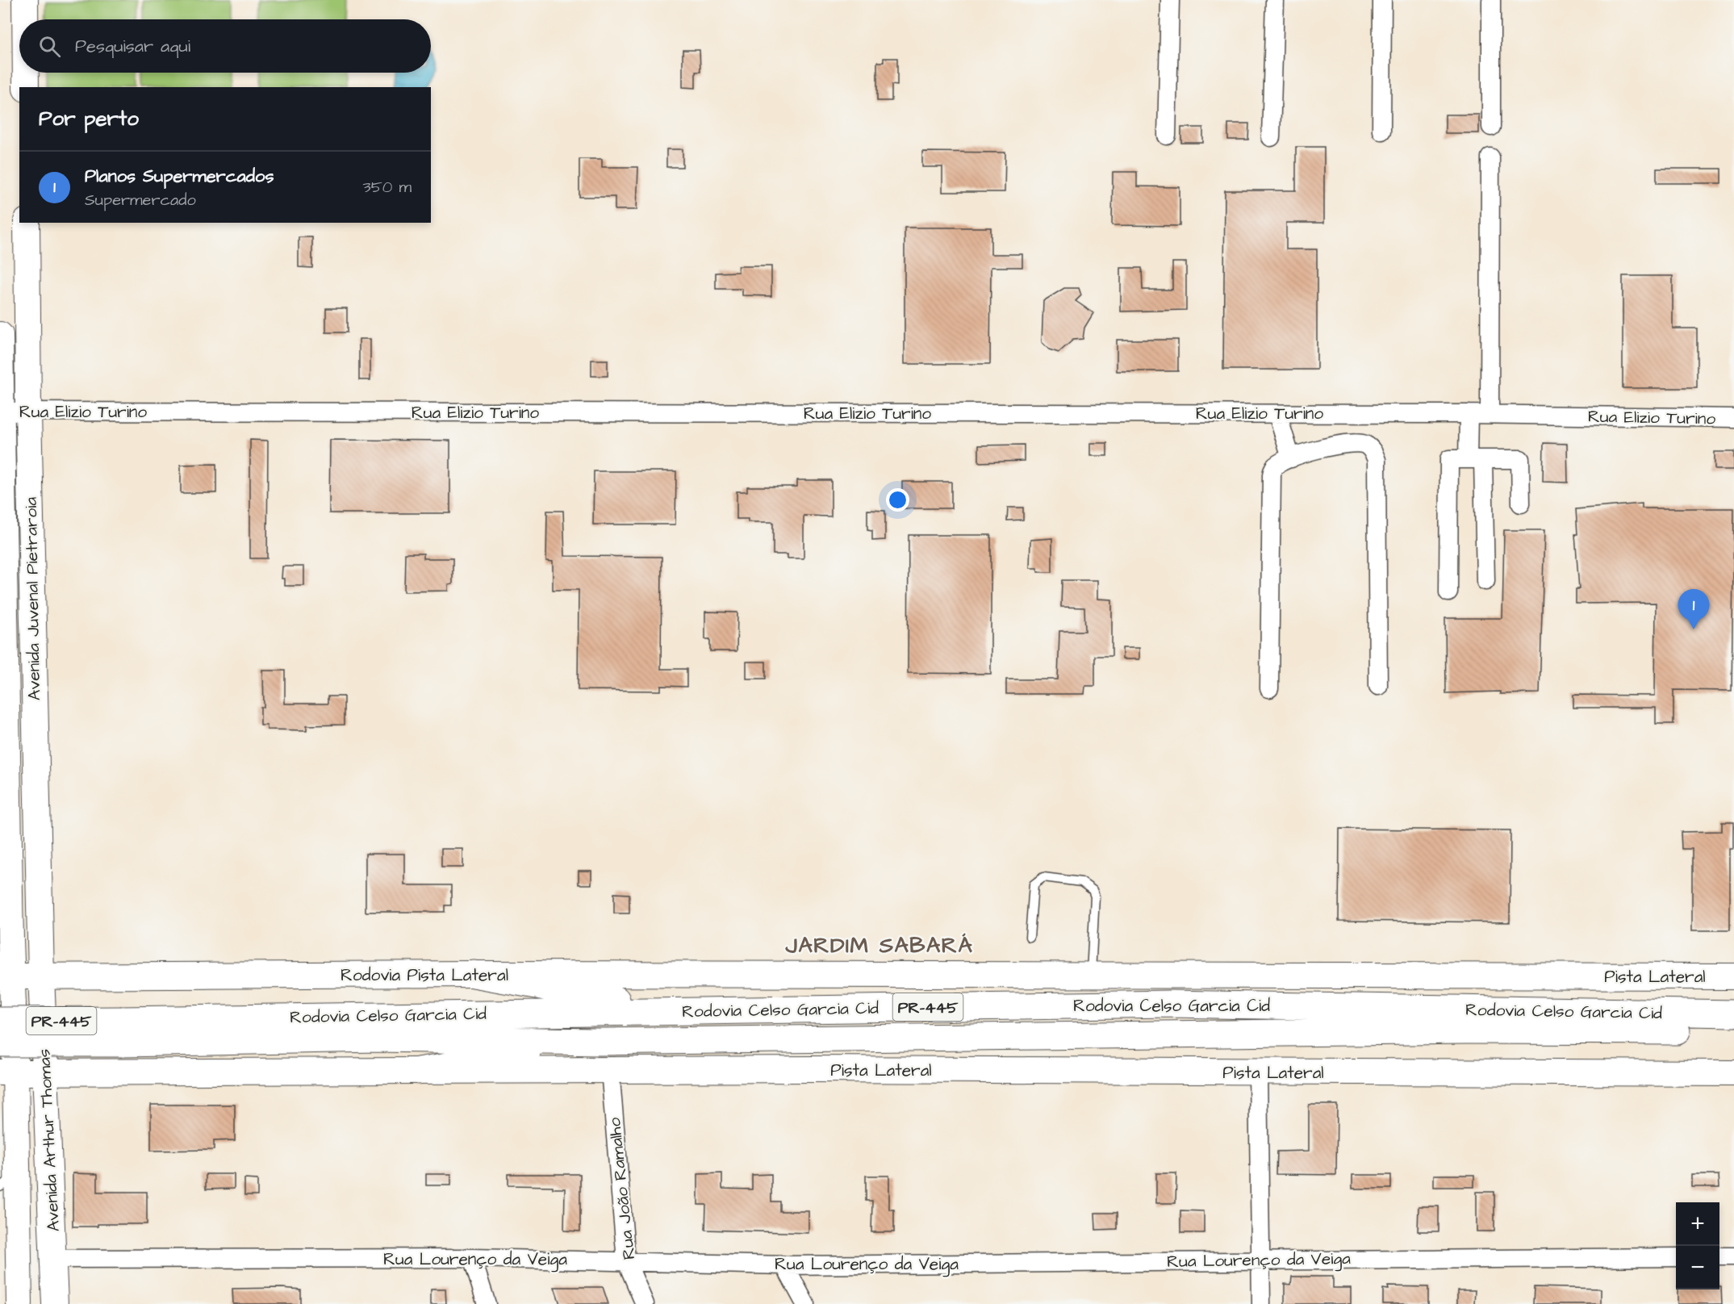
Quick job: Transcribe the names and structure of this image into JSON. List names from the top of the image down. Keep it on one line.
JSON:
{"streets":{"highway":["Rodovia Celso Garcia Cid","PR-445"],"street":["Rua Elizio Turino","Avenida Juvenal Pietraroia","Rodovia Pista Lateral","Pista Lateral","Avenida Arthur Thomas","Rua João Ramalho","Rua Lourenço da Veiga"]},"crossings":[["Rua Elizio Turino","Avenida Juvenal Pietraroia"],["Avenida Juvenal Pietraroia","Rodovia Pista Lateral"],["Avenida Juvenal Pietraroia","Avenida Arthur Thomas"],["Rodovia Pista Lateral","Pista Lateral"],["Rodovia Pista Lateral","Avenida Arthur Thomas"],["Pista Lateral","Rua João Ramalho"],["Avenida Arthur Thomas","Rua Lourenço da Veiga"],["Rua João Ramalho","Rua Lourenço da Veiga"]],"districts":["JARDIM SABARÁ"],"page":{"search":"Pesquisar aqui","heading":"Por perto","list":[{"mark":"1","name":"Planos Supermercados","note":"Supermercado","value":"350 m"}],"pins":"1","map_buttons":["+","−"]}}
